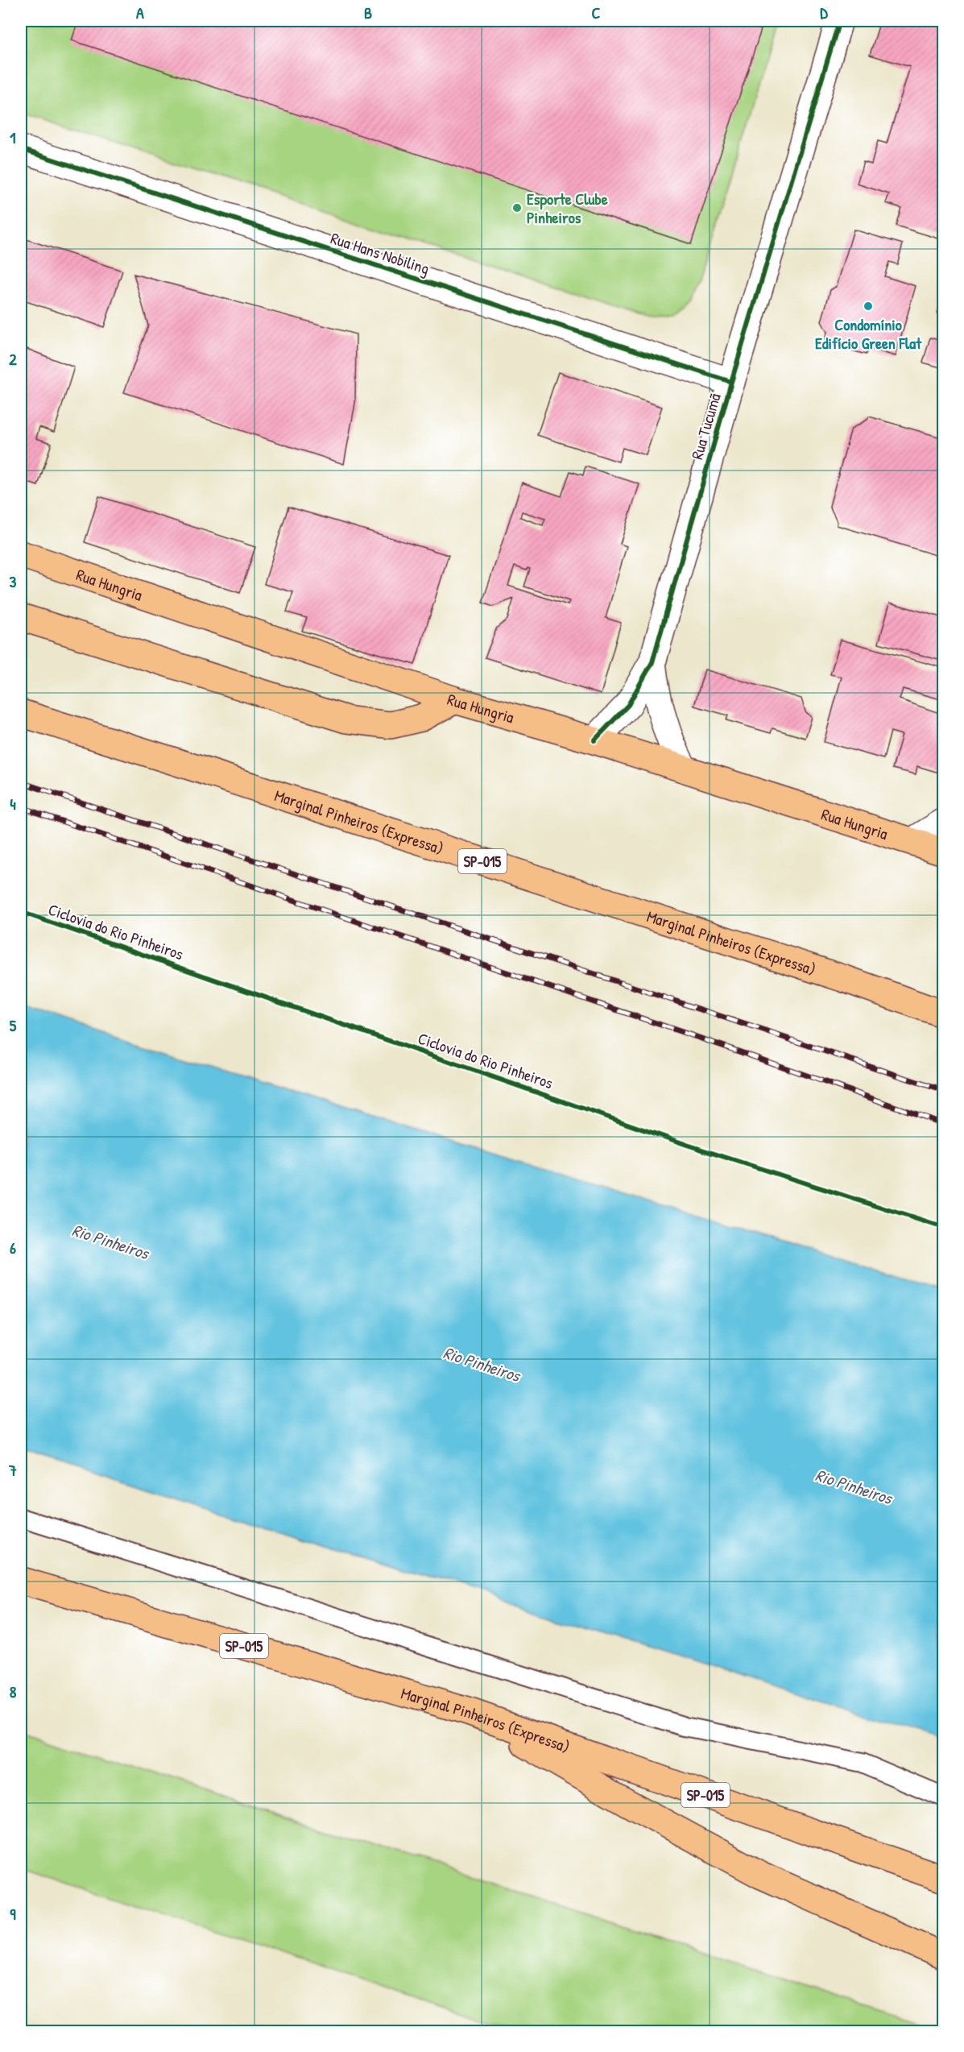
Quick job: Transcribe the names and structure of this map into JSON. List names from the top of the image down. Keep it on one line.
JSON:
{"streets":{"highway":["Rua Hungria","Marginal Pinheiros (Expressa)","SP-015"],"street":["Rua Hans Nobiling","Rua Tucumã"],"cycle path":["Ciclovia do Rio Pinheiros"]},"crossings":[["Rua Hans Nobiling","Rua Tucumã"],["Rua Tucumã","Rua Hungria"]],"water":["Rio Pinheiros"],"places":["Esporte Clube Pinheiros","Condomínio Edifício Green Flat"],"grid":{"columns":["A","B","C","D"],"rows":["1","2","3","4","5","6","7","8","9"]}}
